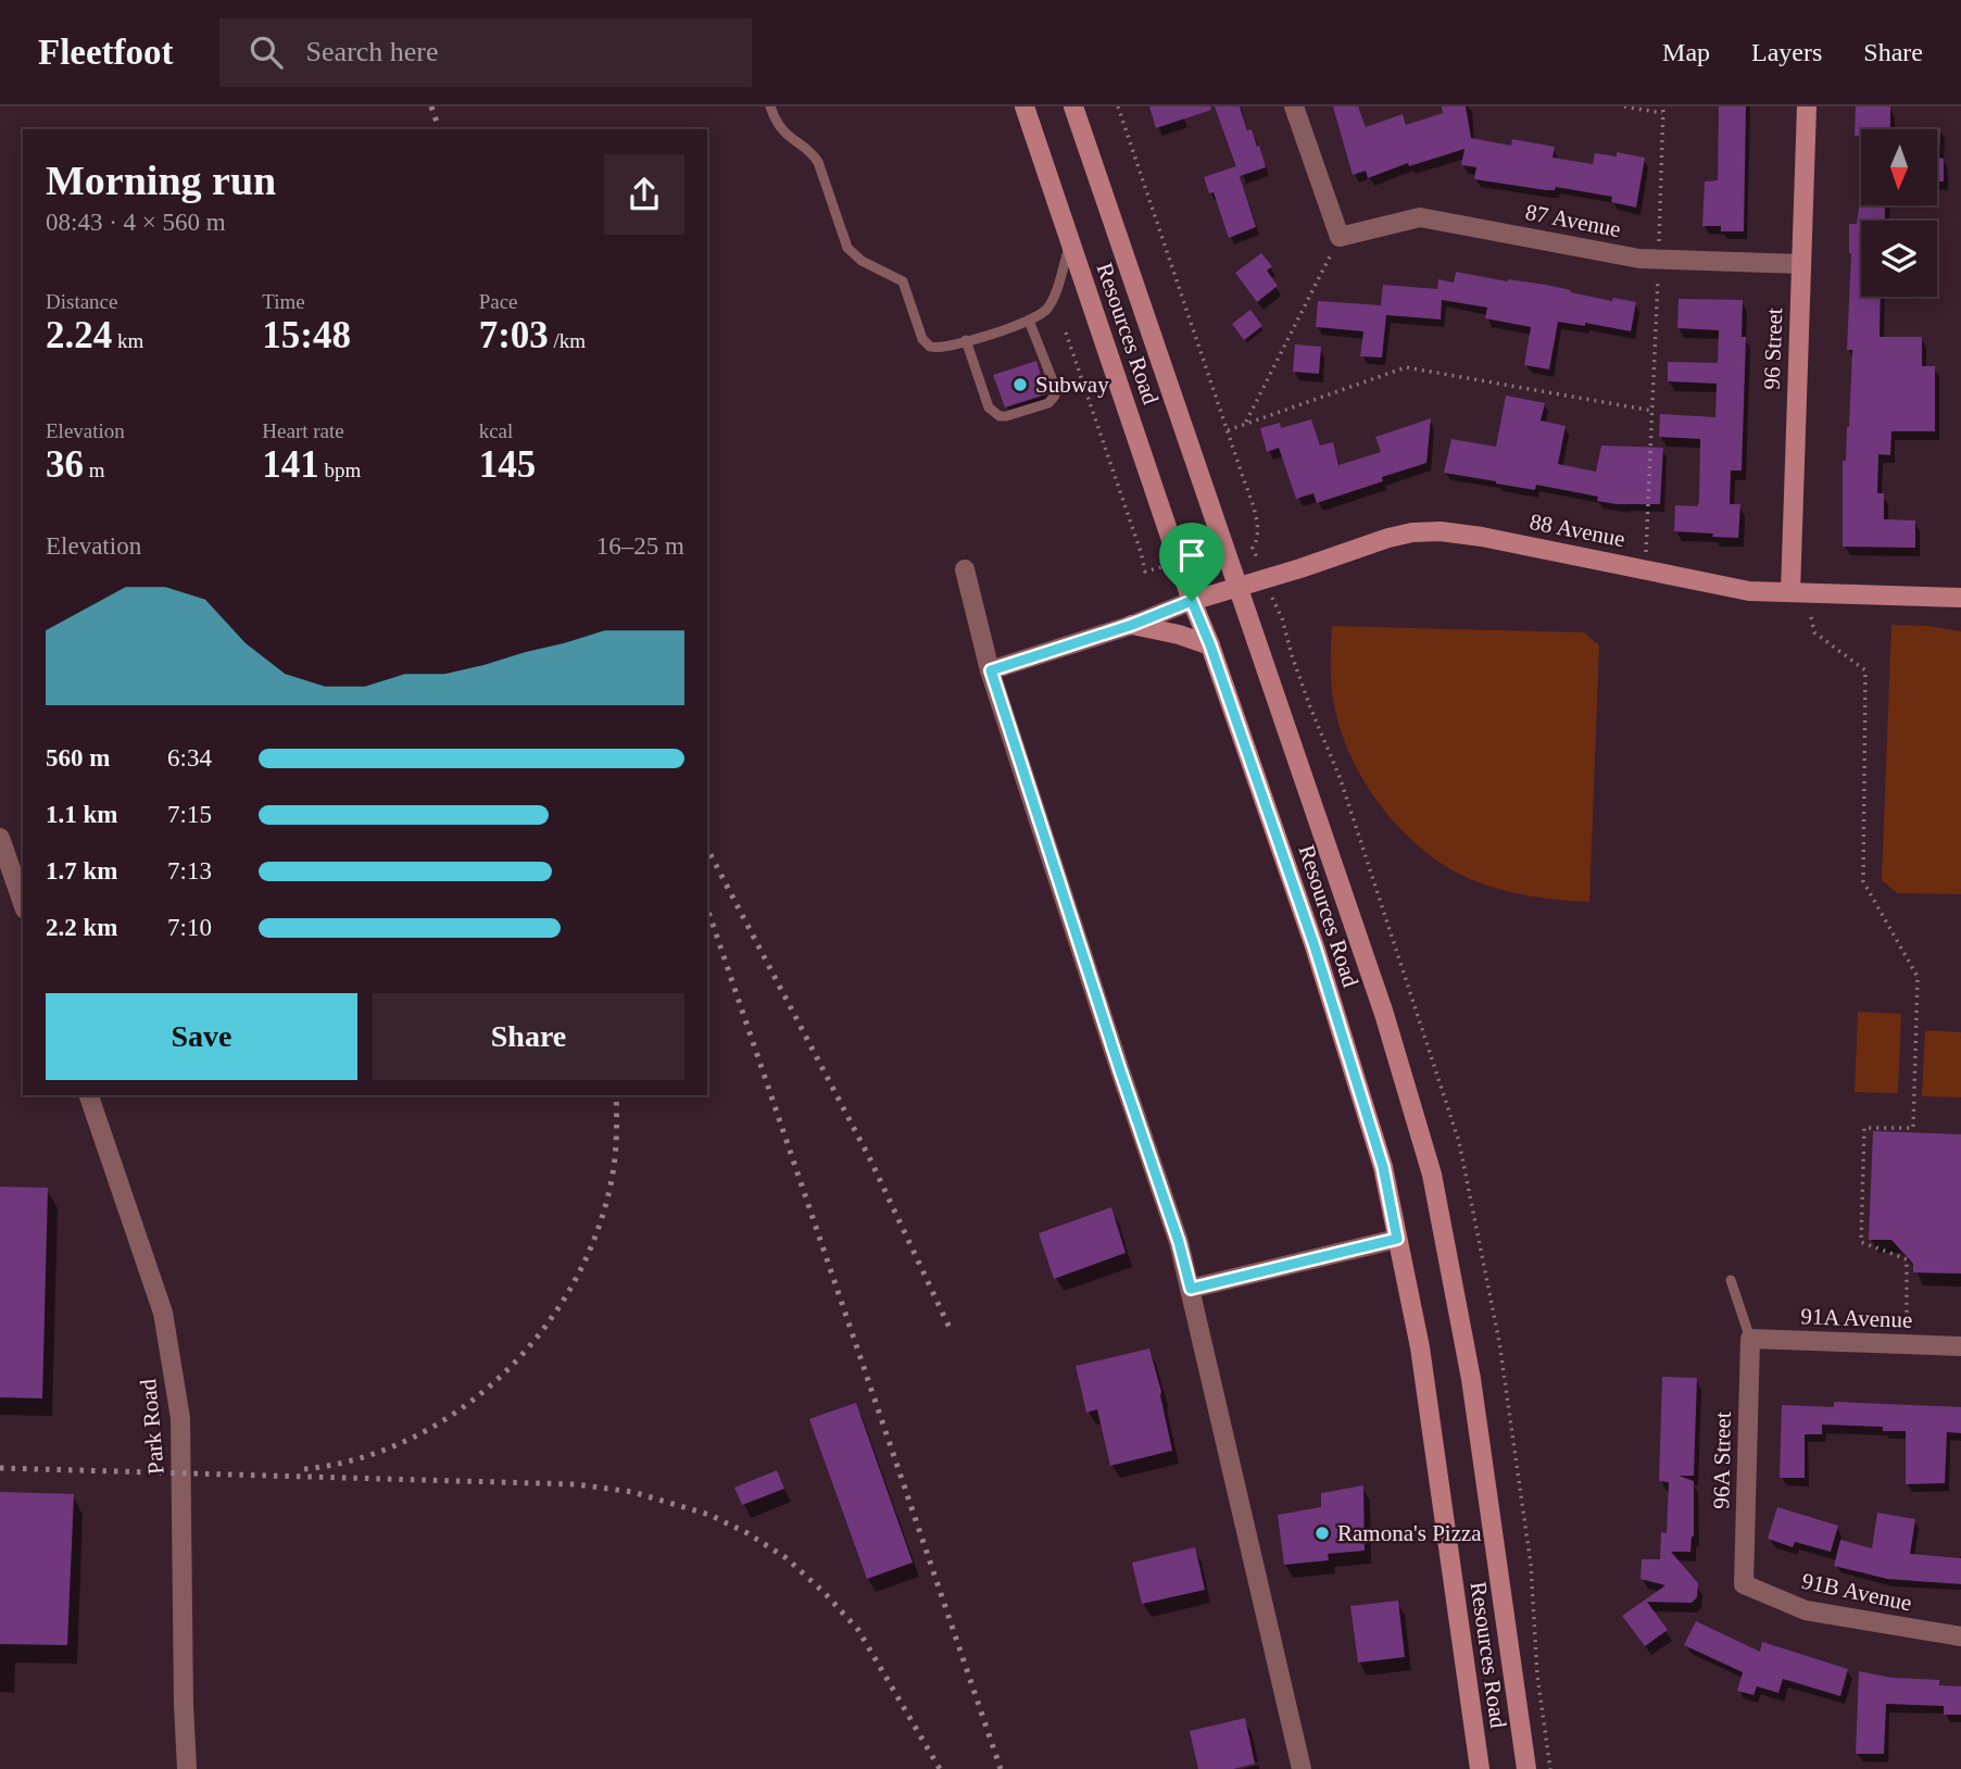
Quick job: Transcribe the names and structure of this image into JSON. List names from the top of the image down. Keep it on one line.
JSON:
{"streets":{"main road":["Resources Road","96 Street","88 Avenue"],"street":["87 Avenue","91A Avenue","Park Road","96A Street","91B Avenue"]},"crossings":[["87 Avenue","96 Street"],["Resources Road","88 Avenue"],["96 Street","88 Avenue"],["91A Avenue","96A Street"],["96A Street","91B Avenue"]],"places":["Subway","Ramona's Pizza"],"north":"bottom","page":{"header":"Fleetfoot","search":"Search here","nav":["Map","Layers","Share"],"heading":["Morning run","08:43 · 4 × 560 m"],"stats":[["Distance","2.24 km"],["Time","15:48"],["Pace","7:03 /km"],["Elevation","36 m"],["Heart rate","141 bpm"],["kcal","145"]],"chart":["Elevation","16–25 m"],"list":[{"name":"560 m","note":"6:34"},{"name":"1.1 km","note":"7:15"},{"name":"1.7 km","note":"7:13"},{"name":"2.2 km","note":"7:10"}],"buttons":["Save","Share"]}}
